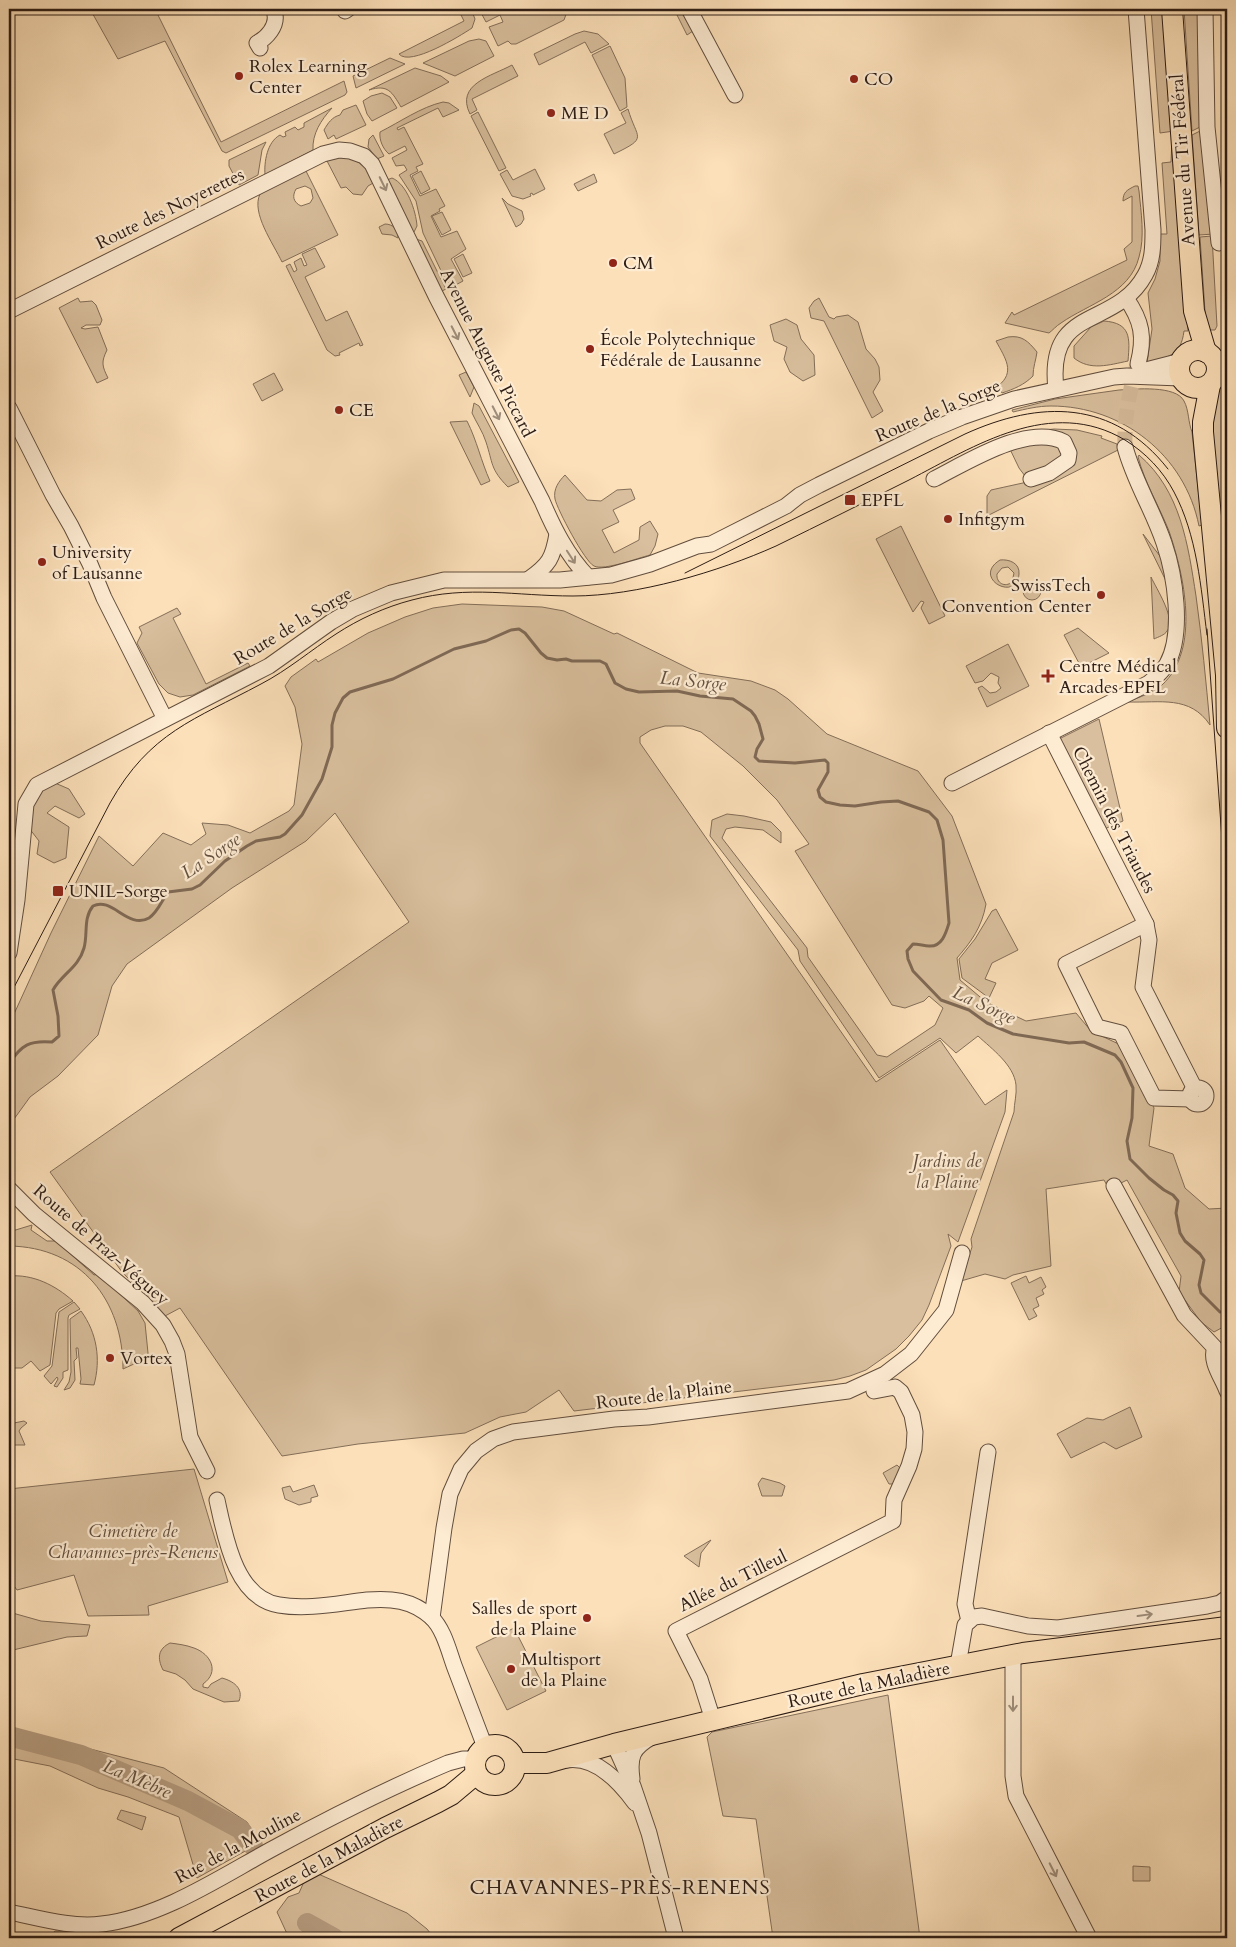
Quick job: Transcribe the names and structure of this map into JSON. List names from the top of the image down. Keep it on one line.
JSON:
{"streets":{"main road":["Avenue du Tir Fédéral","Route de la Maladière"],"street":["Route des Noyerettes","Avenue Auguste Piccard","Route de la Sorge","Chemin des Triaudes","Route de Praz-Véguey","Route de la Plaine","Allée du Tilleul","Rue de la Mouline"]},"crossings":[["Avenue du Tir Fédéral","Route de la Sorge"],["Route des Noyerettes","Avenue Auguste Piccard"],["Avenue Auguste Piccard","Route de la Sorge"],["Allée du Tilleul","Route de la Maladière"],["Route de la Maladière","Rue de la Mouline"]],"one_way":["Avenue Auguste Piccard"],"districts":["CHAVANNES-PRÈS-RENENS"],"water":["La Sorge","La Mèbre"],"parks":["Jardins de la Plaine","Cimetière de Chavannes-près-Renens"],"places":{"other":["Rolex Learning Center","CO","ME D","CM","École Polytechnique Fédérale de Lausanne","CE","Infitgym","University of Lausanne","SwissTech Convention Center","Vortex","Salles de sport de la Plaine","Multisport de la Plaine"],"transit":["EPFL","UNIL-Sorge"],"health":["Centre Médical Arcades EPFL"]}}
